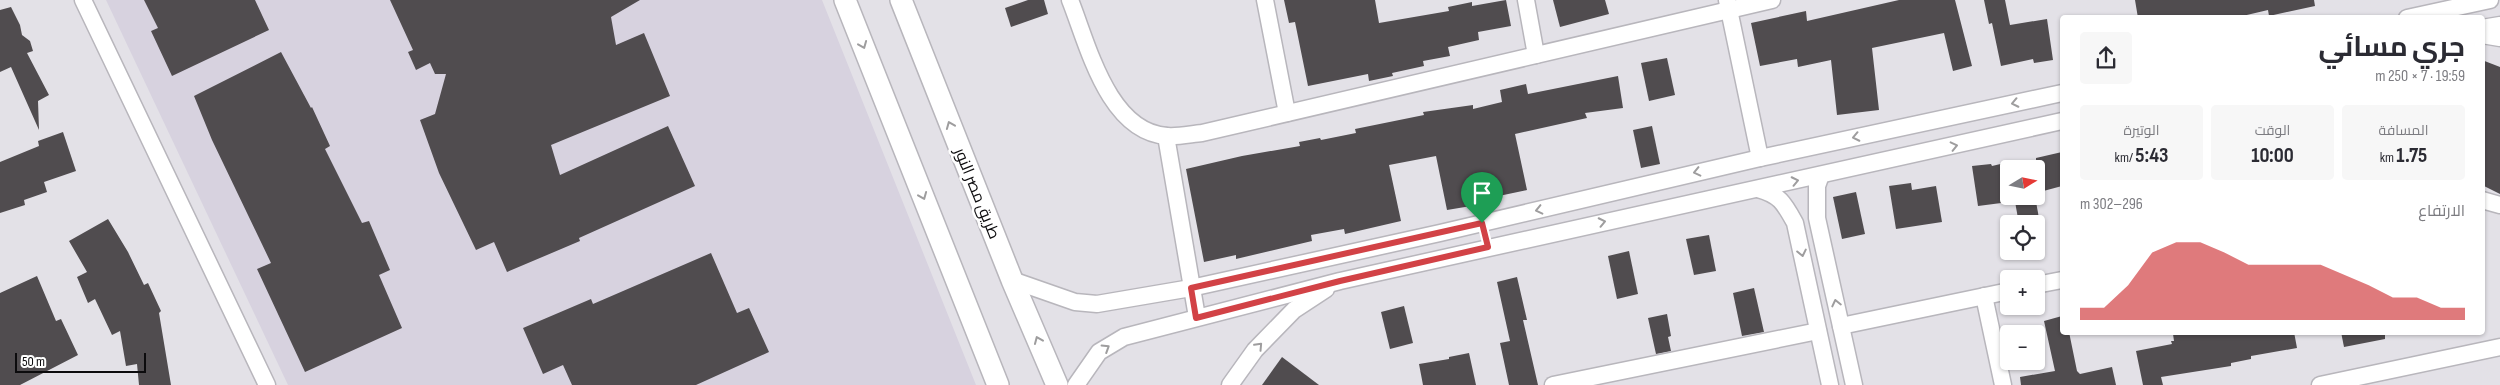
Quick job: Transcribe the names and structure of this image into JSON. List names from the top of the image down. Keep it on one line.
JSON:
{"streets":{"street":["طريق مصر النور"]},"scale_bar":"50 m","north":"right","page":{"heading":["جري مسائي","19:59 · 7 × 250 m"],"stats":[["المسافة","1.75 km"],["الوقت","10:00"],["الوتيرة","5:43 /km"]],"map_buttons":["+","−"],"chart":["الارتفاع","296–302 m"],"scale":"50 m"}}
